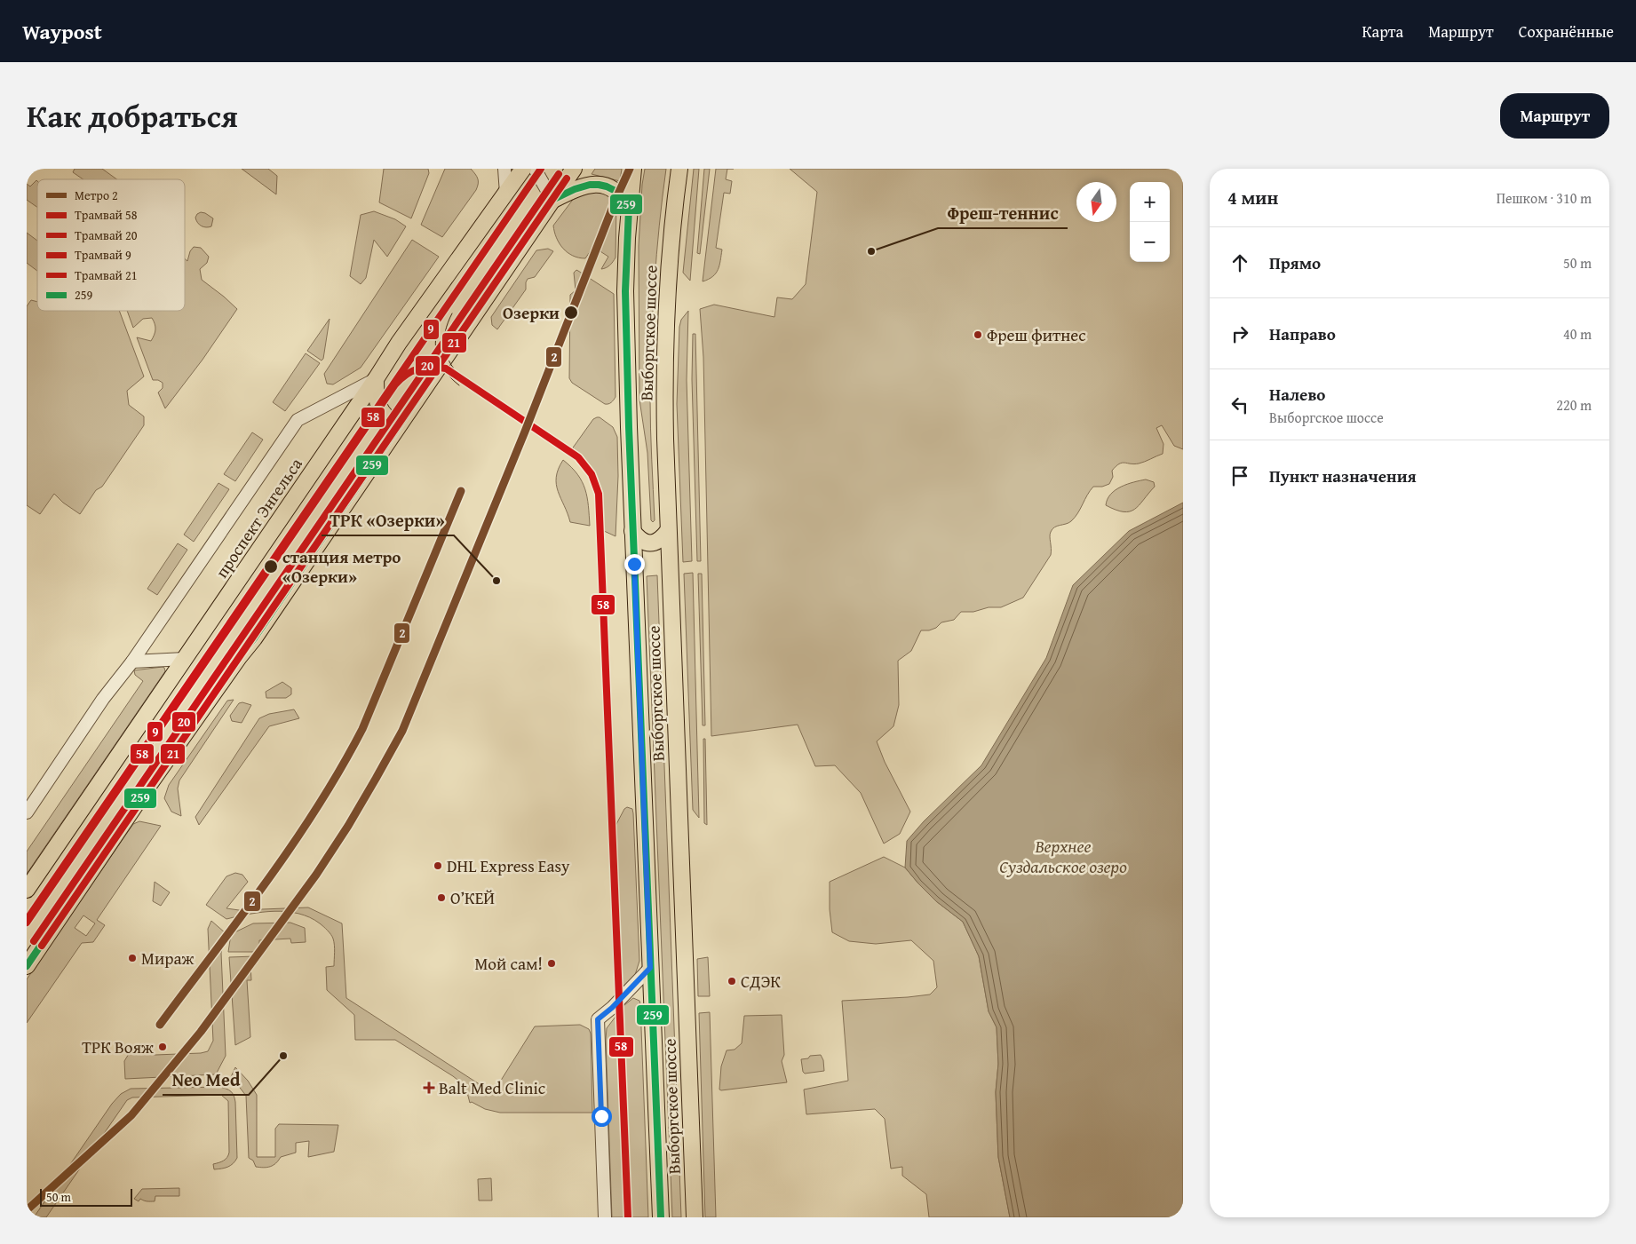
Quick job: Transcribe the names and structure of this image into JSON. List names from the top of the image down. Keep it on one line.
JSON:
{"streets":{"main road":["Выборгское шоссе","проспект Энгельса"]},"water":["Верхнее Суздальское озеро"],"places":{"other":["Фреш-теннис","Озерки","Фреш фитнес","станция метро «Озерки»","ТРК «Озерки»","DHL Express Easy","О’КЕЙ","Мираж","Мой сам!","СДЭК","ТРК Вояж","Neo Med"],"health":["Balt Med Clinic"]},"lines":["metro line 2","tram line 9","tram line 20","tram line 21","transit line 259","tram line 58"],"legend":["Метро 2","Трамвай 58","Трамвай 20","Трамвай 9","Трамвай 21","259"],"scale_bar":"50 m","north":"bottom","page":{"header":"Waypost","nav":["Карта","Маршрут","Сохранённые"],"title":"Как добраться","buttons":"Маршрут","heading":["4 мин","Пешком · 310 m"],"map_buttons":["+","−"],"list":[["Прямо","50 m"],["Направо","40 m"],["Налево","Выборгское шоссе","220 m"],"Пункт назначения"],"scale":"50 m"}}
